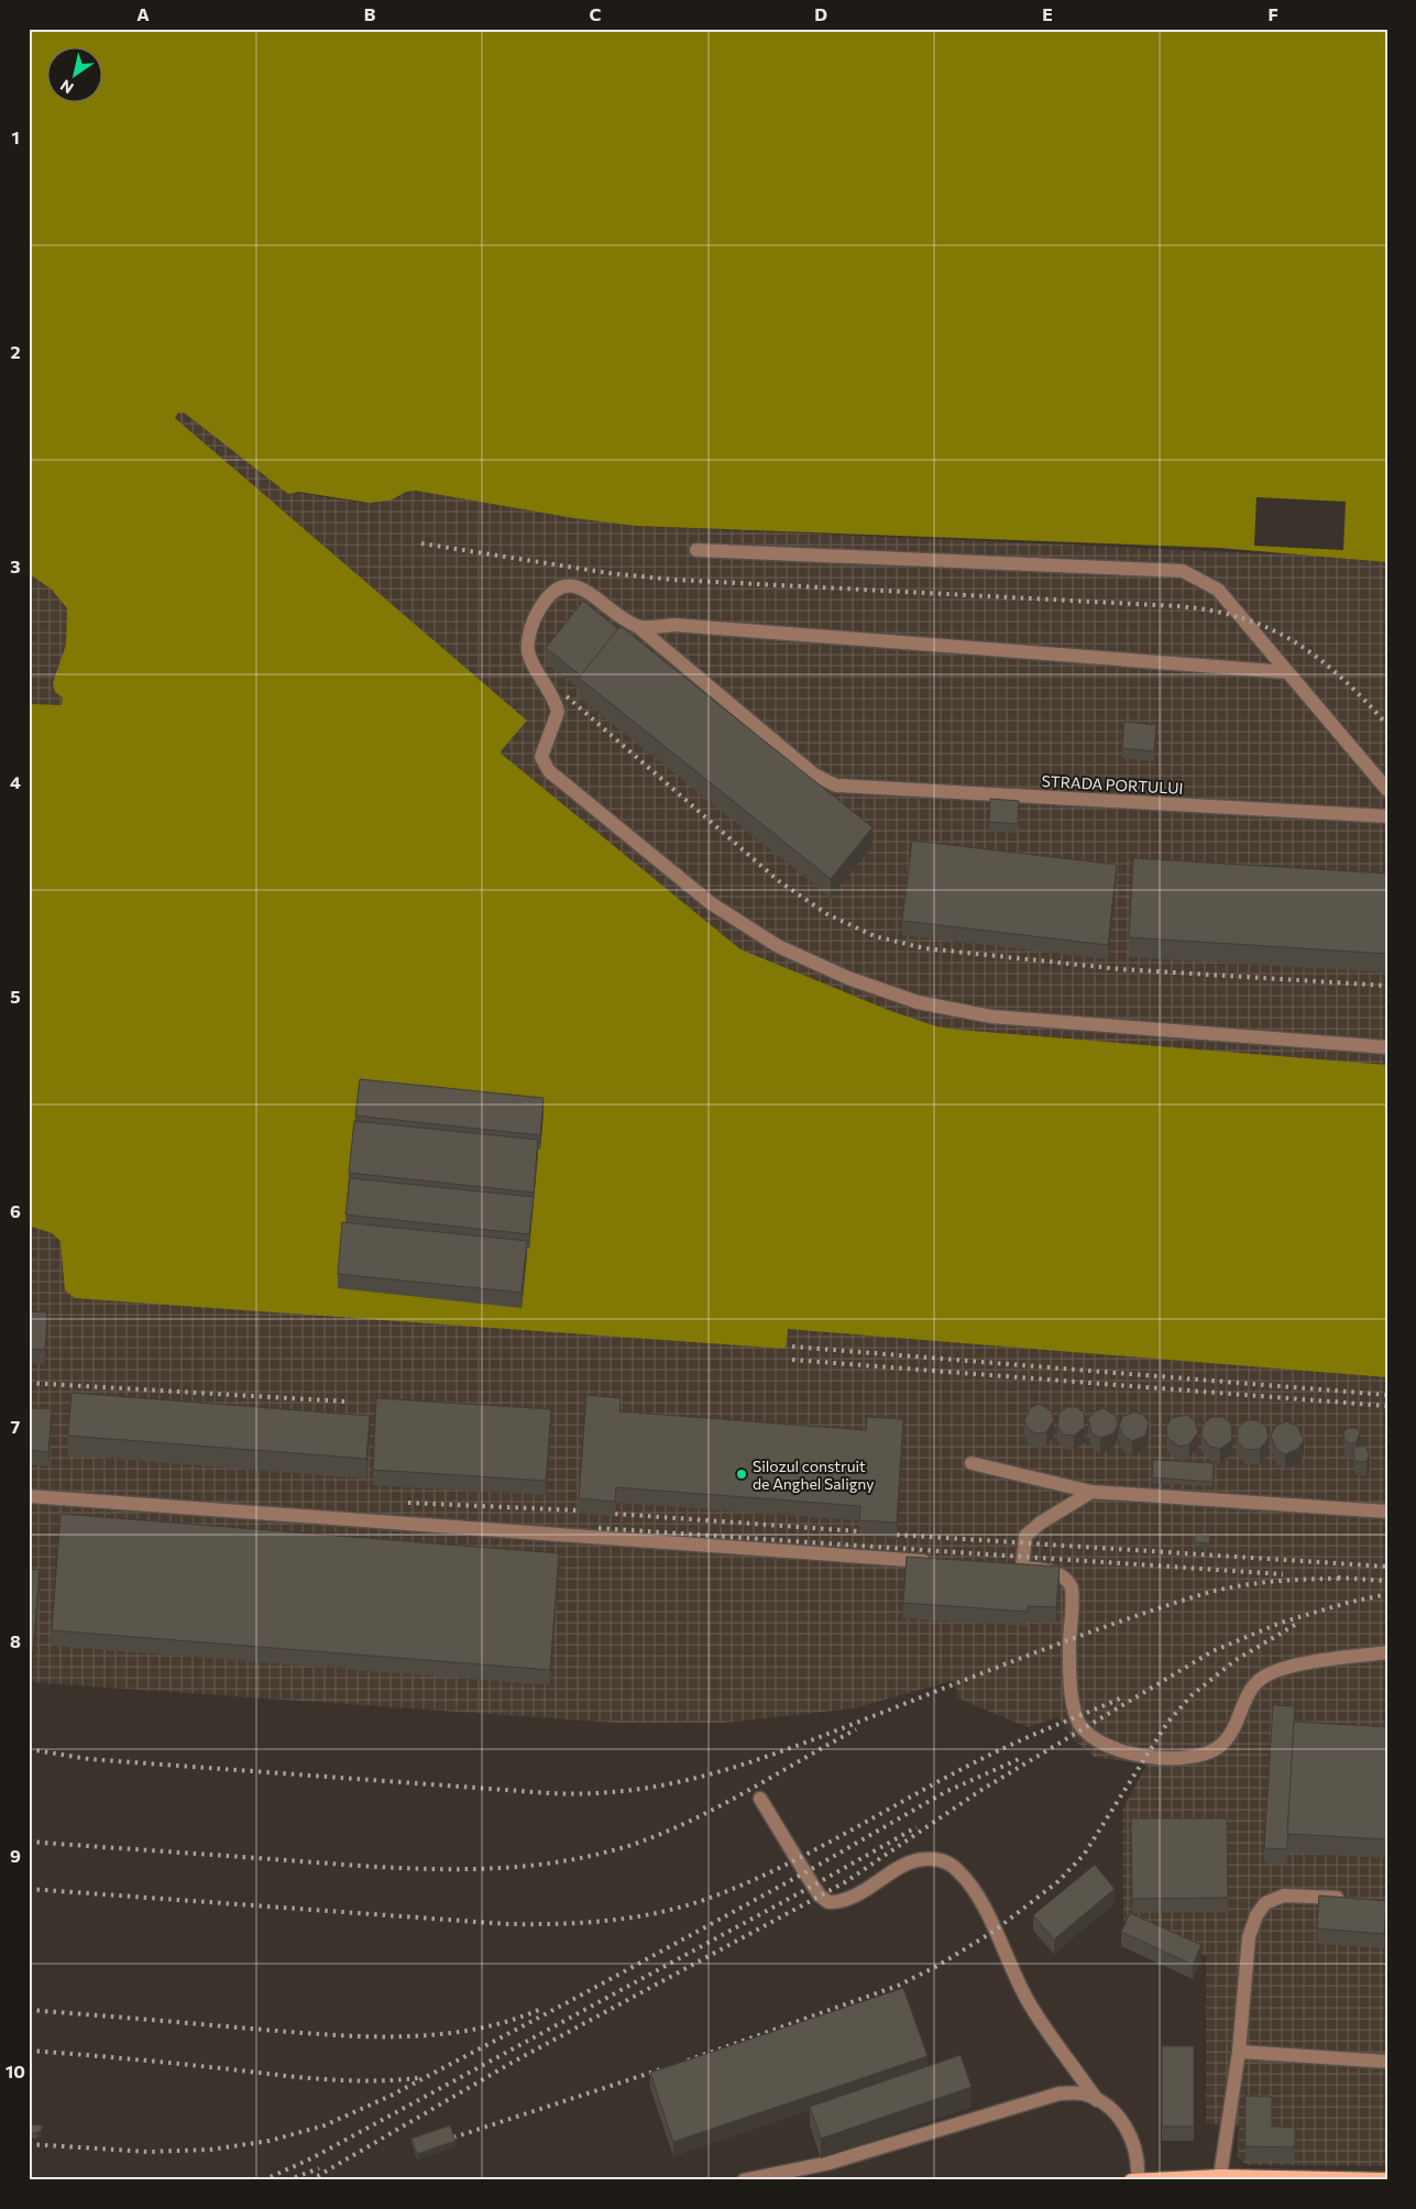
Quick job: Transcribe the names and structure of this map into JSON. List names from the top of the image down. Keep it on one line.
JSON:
{"streets":{"lane":["STRADA PORTULUI"]},"places":["Silozul construit de Anghel Saligny"],"north":"bottom left","grid":{"columns":["A","B","C","D","E","F"],"rows":["1","2","3","4","5","6","7","8","9","10"]}}
